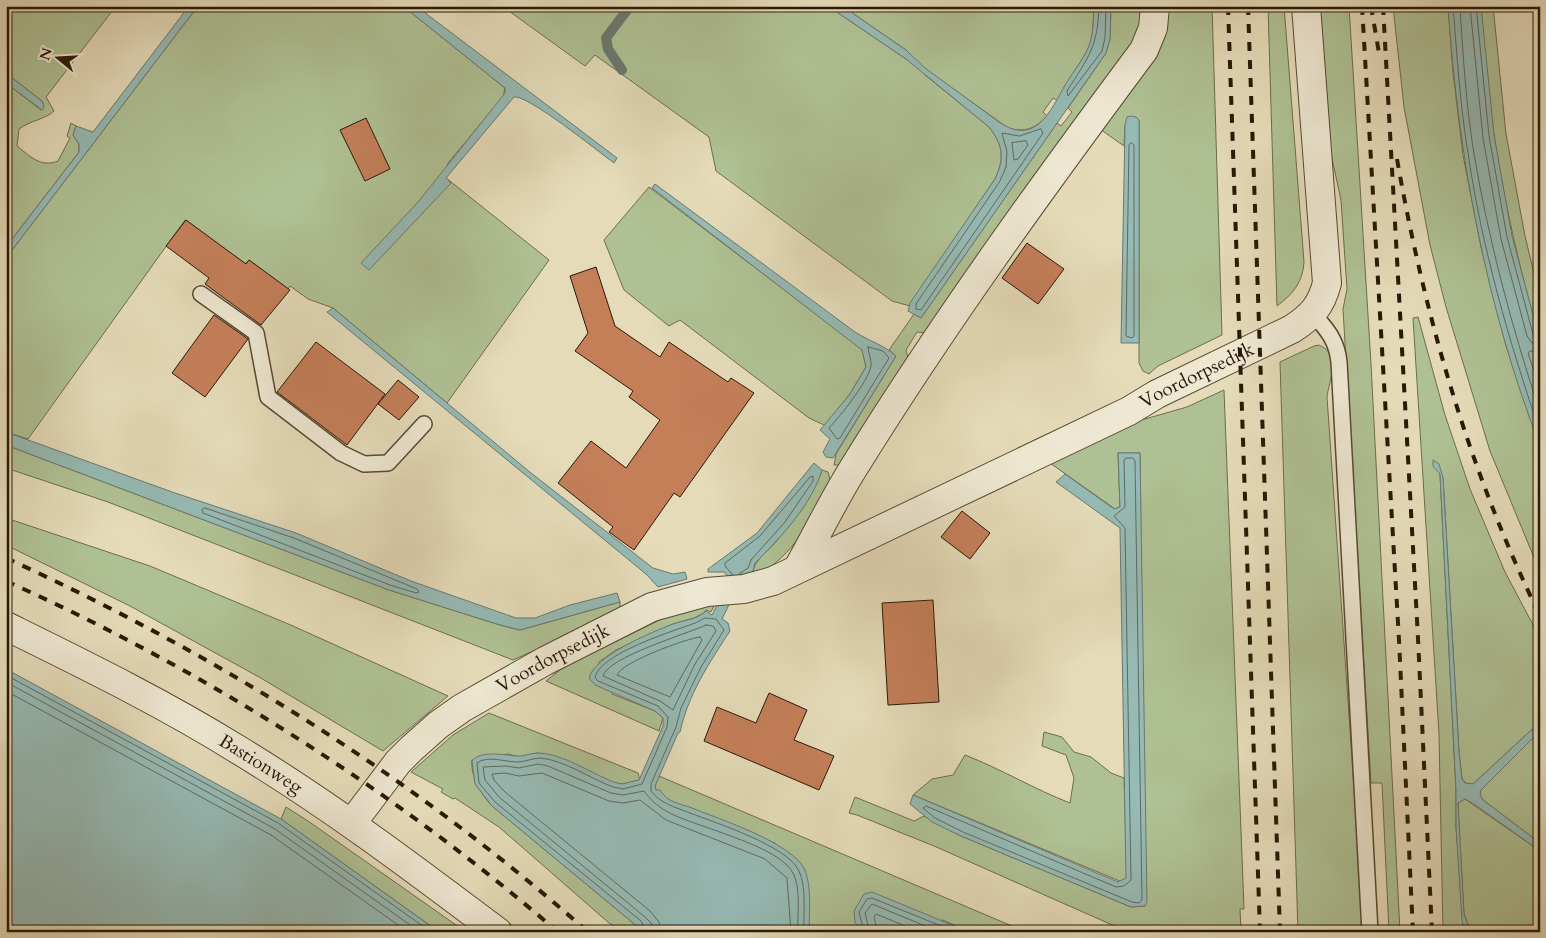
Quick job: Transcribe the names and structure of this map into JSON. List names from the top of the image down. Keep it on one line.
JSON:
{"streets":{"street":["Voordorpsedijk","Bastionweg"]},"crossings":[["Voordorpsedijk","Bastionweg"]],"north":"left"}
